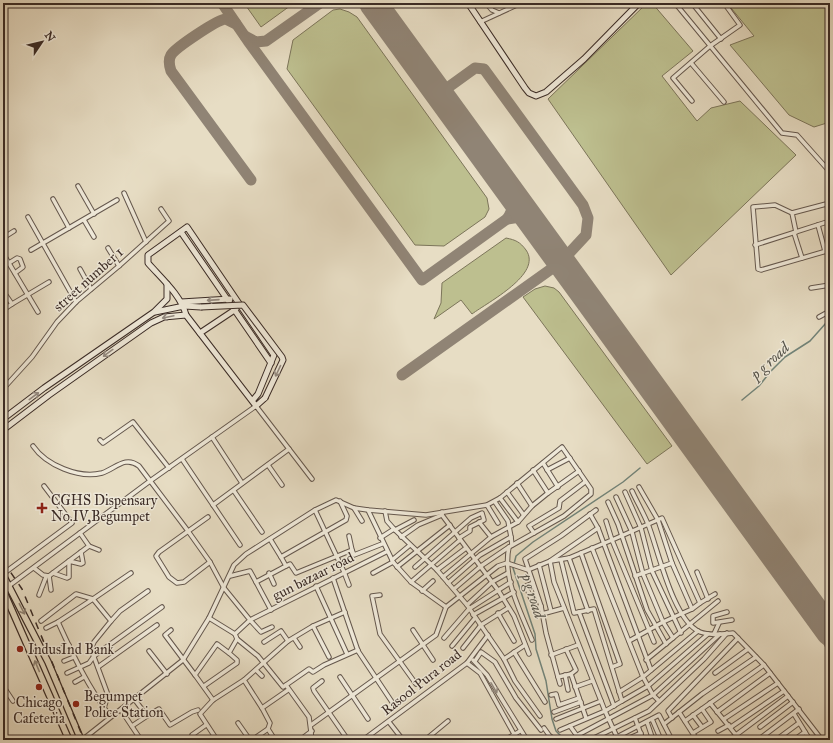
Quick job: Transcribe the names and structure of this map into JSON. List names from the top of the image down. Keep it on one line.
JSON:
{"streets":{"street":["street number 1","gun bazaar road","Rasool Pura road"]},"water":["p g road"],"places":{"health":["CGHS Dispensary No.IV,Begumpet"],"other":["IndusInd Bank","Chicago Cafeteria","Begumpet Police Station"]},"north":"top right"}
